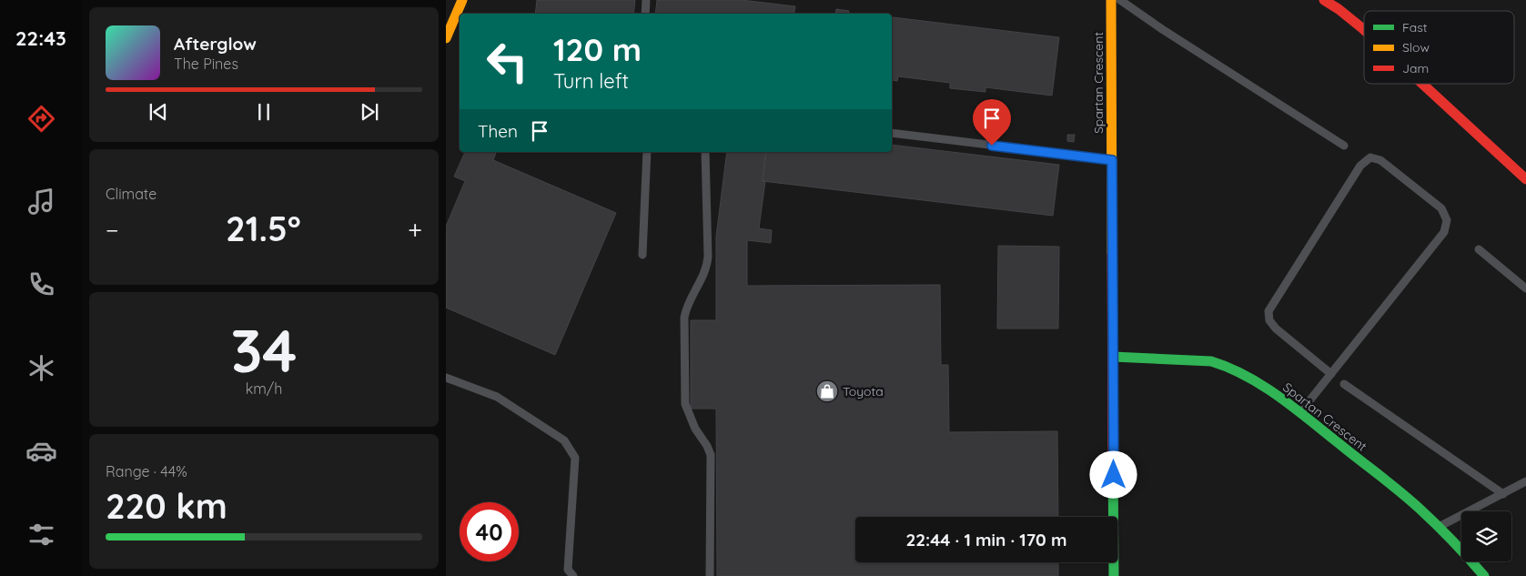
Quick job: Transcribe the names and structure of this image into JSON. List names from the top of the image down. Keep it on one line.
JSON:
{"streets":{"street":["Spartan Crescent"]},"places":{"shop":["Toyota"]},"legend":["Fast","Slow","Jam"],"page":{"tabs":"22:43","turn":["120 m","Turn left"],"song":["Afterglow","The Pines"],"then":"Then","tile":["Climate",["34","km/h"],["Range · 44%","220 km"]],"heat":["−","21.5°","+"],"limit":"40","trip":"22:44 · 1 min · 170 m"}}
